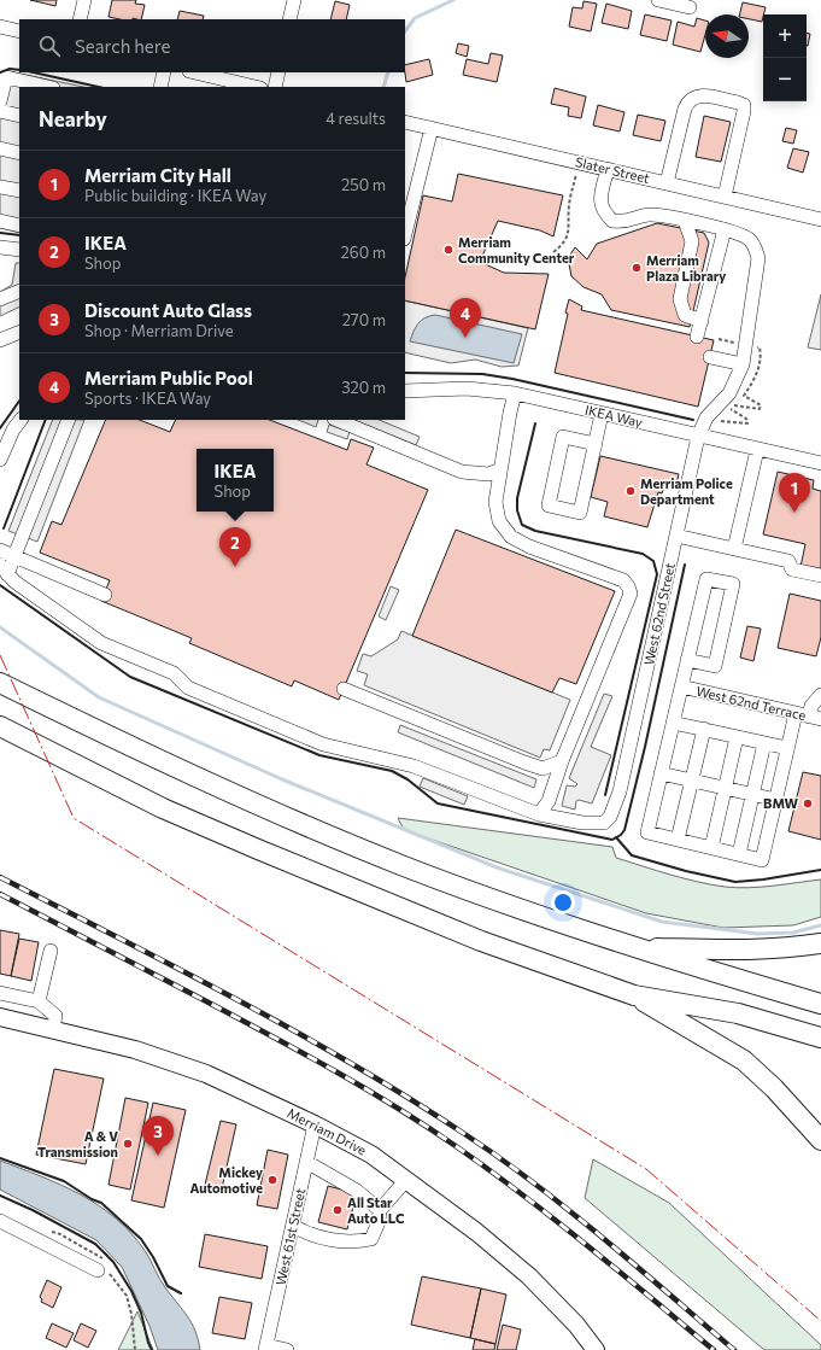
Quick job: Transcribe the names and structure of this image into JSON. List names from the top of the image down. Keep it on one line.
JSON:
{"streets":{"main road":["Merriam Drive"],"street":["Slater Street","IKEA Way","West 62nd Street","West 62nd Terrace","West 61st Street"]},"crossings":[["Slater Street","West 62nd Street"],["IKEA Way","West 62nd Street"],["Merriam Drive","West 61st Street"]],"places":["Merriam Community Center","Merriam Plaza Library","Merriam Police Department","BMW","A & V Transmission","Mickey Automotive","All Star Auto LLC"],"north":"left","page":{"map_buttons":["+","−"],"search":"Search here","heading":["Nearby","4 results"],"list":[{"mark":"1","name":"Merriam City Hall","note":"Public building · IKEA Way","value":"250 m"},{"mark":"2","name":"IKEA","note":"Shop","value":"260 m"},{"mark":"3","name":"Discount Auto Glass","note":"Shop · Merriam Drive","value":"270 m"},{"mark":"4","name":"Merriam Public Pool","note":"Sports · IKEA Way","value":"320 m"}],"pins":["4","1","2","3"],"popup":["IKEA","Shop"]}}
